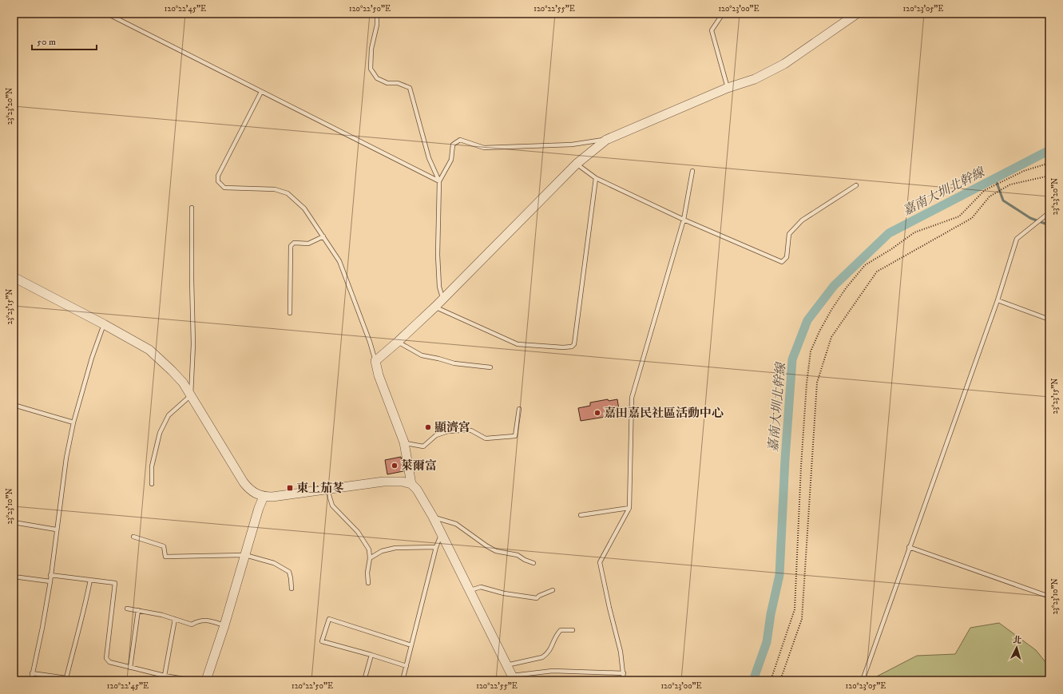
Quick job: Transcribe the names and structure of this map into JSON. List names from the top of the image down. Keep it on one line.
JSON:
{"water":["嘉南大圳北幹線"],"places":{"other":["嘉田嘉民社區活動中心","顯濟宮","萊爾富"],"transit":["東上茄苳"]},"scale_bar":"50 m","north":"top","coordinates":["120°22'45\"E","120°22'50\"E","120°22'55\"E","120°23'00\"E","120°23'05\"E","23°23'20\"N","23°23'15\"N","23°23'10\"N"]}
